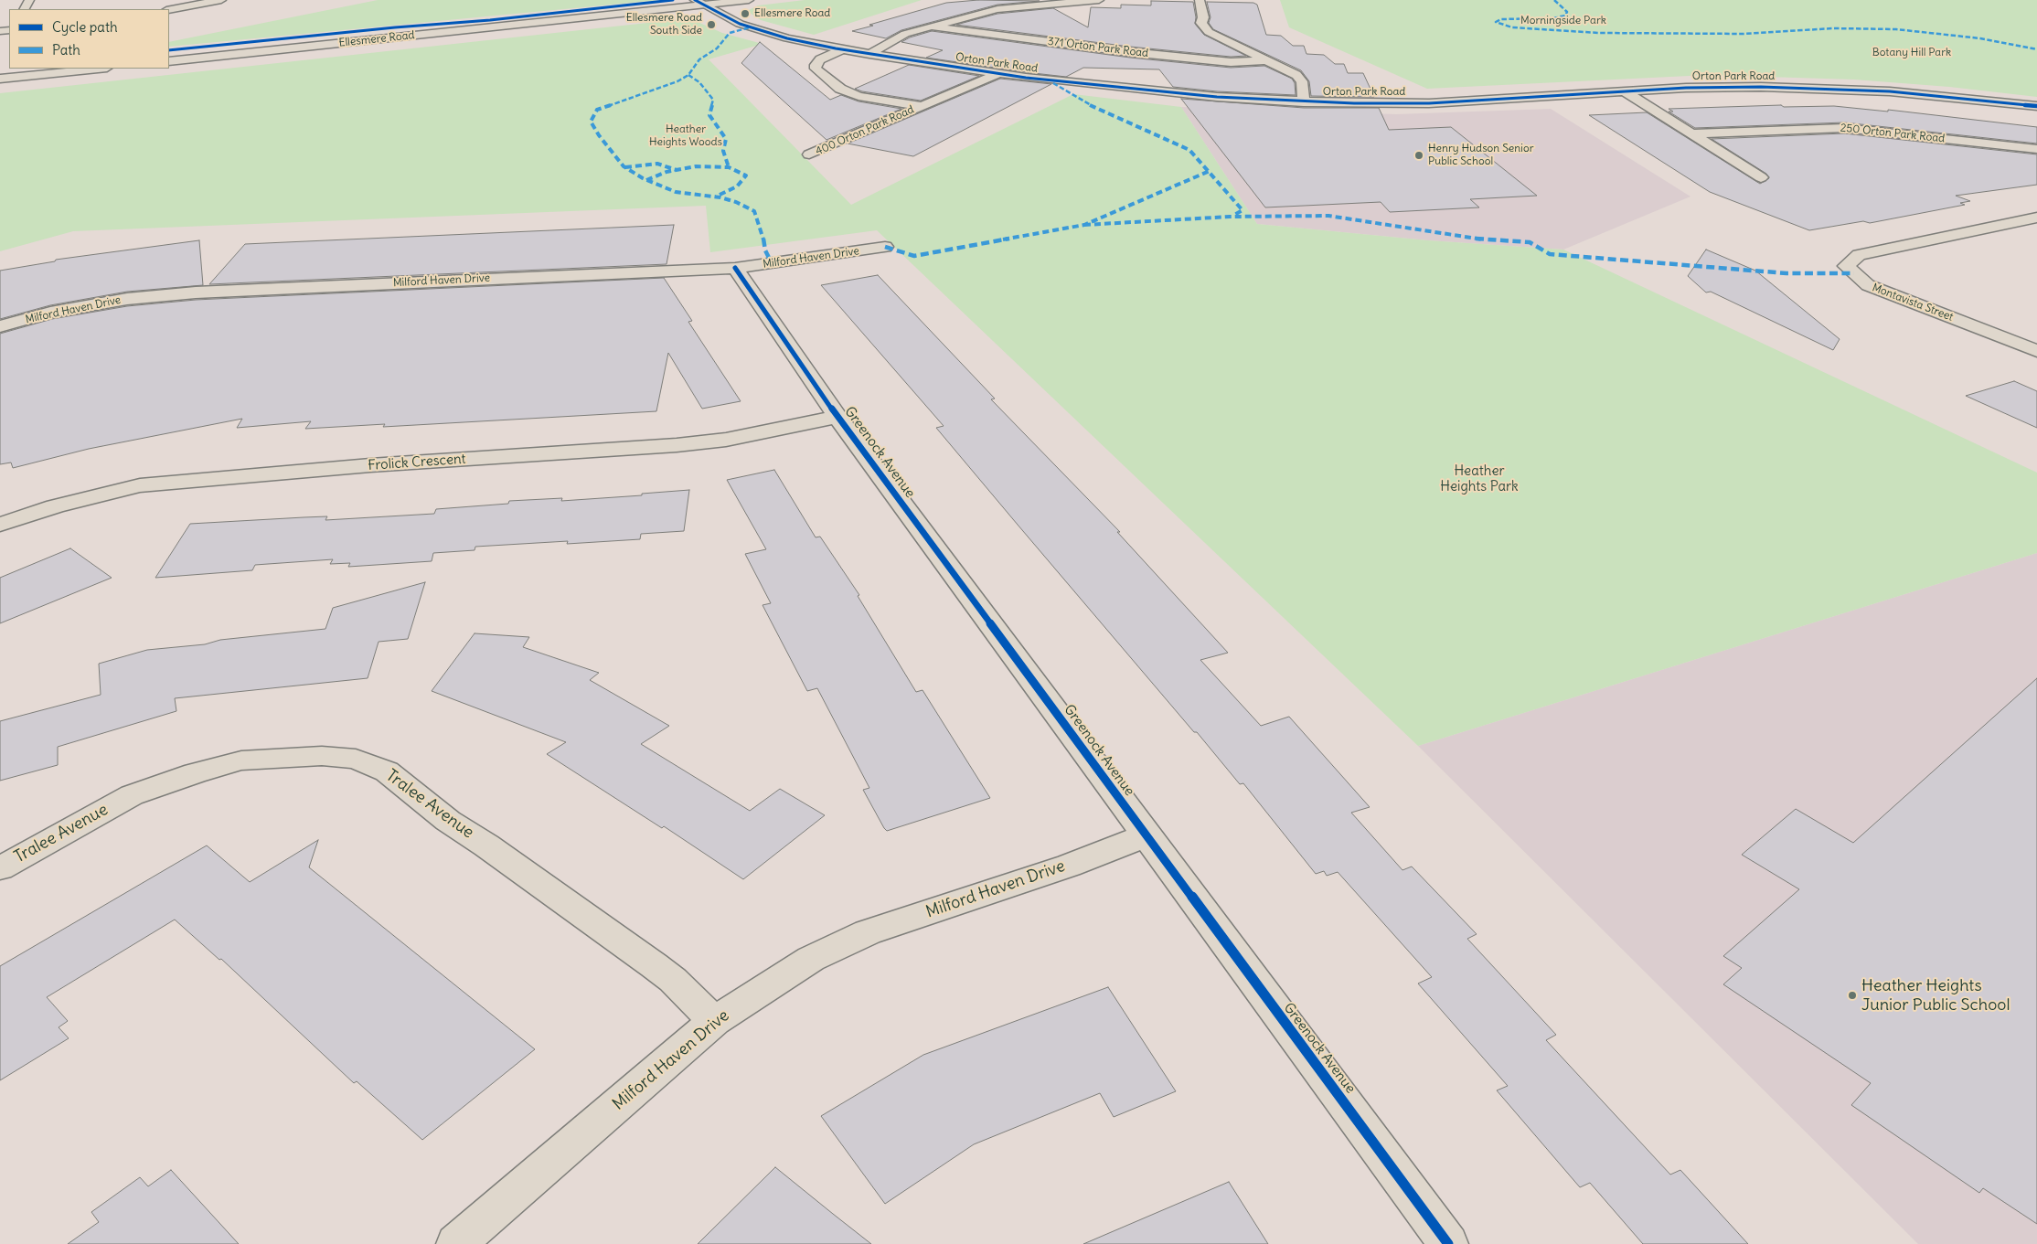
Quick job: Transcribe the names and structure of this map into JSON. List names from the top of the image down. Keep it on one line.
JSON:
{"streets":{"street":["Ellesmere Road","371 Orton Park Road","Orton Park Road","400 Orton Park Road","250 Orton Park Road","Milford Haven Drive","Montavista Street","Greenock Avenue","Frolick Crescent","Tralee Avenue"]},"crossings":[["Ellesmere Road","Orton Park Road"],["371 Orton Park Road","Orton Park Road"],["Orton Park Road","400 Orton Park Road"],["Milford Haven Drive","Greenock Avenue"],["Milford Haven Drive","Tralee Avenue"],["Greenock Avenue","Frolick Crescent"]],"parks":["Morningside Park","Botany Hill Park","Heather Heights Woods","Heather Heights Park"],"places":["Ellesmere Road","Ellesmere Road South Side","Henry Hudson Senior Public School","Heather Heights Junior Public School"],"legend":["Cycle path","Path"]}
